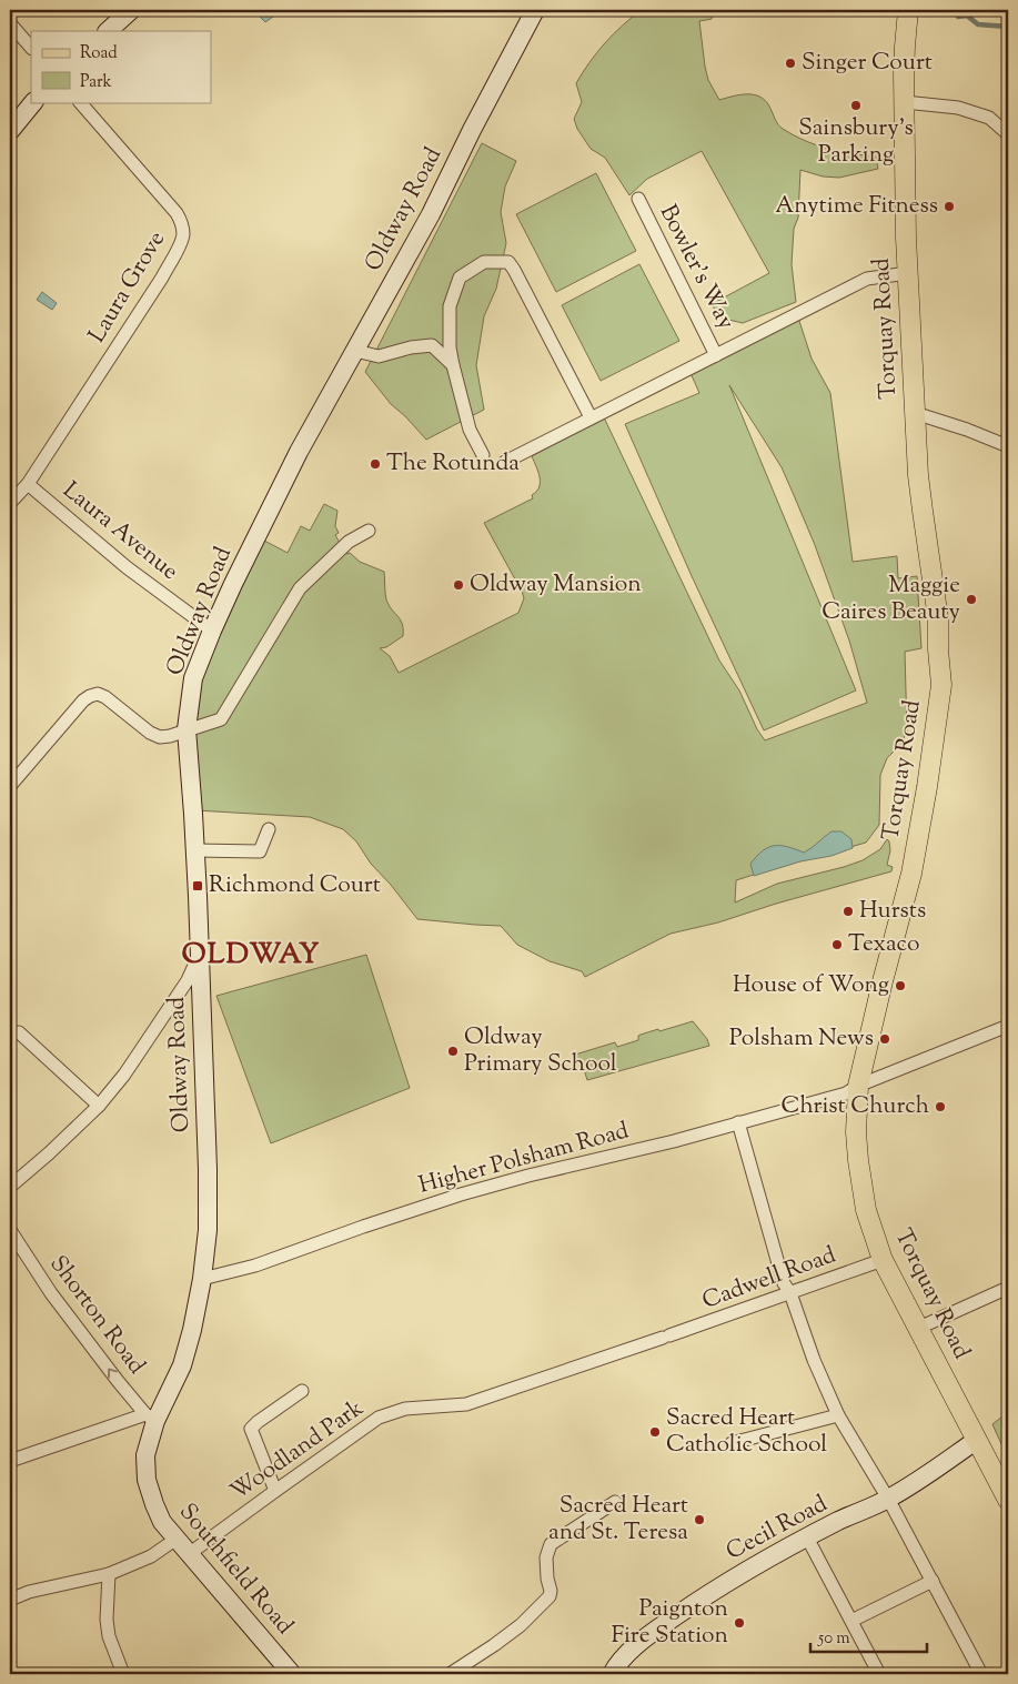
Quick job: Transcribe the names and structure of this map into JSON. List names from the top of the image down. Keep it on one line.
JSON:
{"streets":{"main road":["Torquay Road"],"street":["Oldway Road","Bowler's Way","Laura Grove","Laura Avenue","Higher Polsham Road","Cadwell Road","Shorton Road","Woodland Park","Cecil Road","Southfield Road"]},"crossings":[["Oldway Road","Laura Avenue"],["Oldway Road","Higher Polsham Road"],["Oldway Road","Southfield Road"],["Laura Grove","Laura Avenue"],["Torquay Road","Higher Polsham Road"],["Torquay Road","Cadwell Road"],["Torquay Road","Cecil Road"],["Cadwell Road","Woodland Park"],["Shorton Road","Southfield Road"],["Woodland Park","Southfield Road"]],"one_way":["Shorton Road"],"districts":["OLDWAY"],"places":{"other":["Singer Court","Sainsbury's Parking","Anytime Fitness","The Rotunda","Oldway Mansion","Maggie Caires Beauty","Hursts","Texaco","House of Wong","Polsham News","Oldway Primary School","Christ Church","Sacred Heart Catholic School","Sacred Heart and St. Teresa","Paignton Fire Station"],"transit":["Richmond Court"]},"legend":["Road","Park"],"scale_bar":"50 m"}
